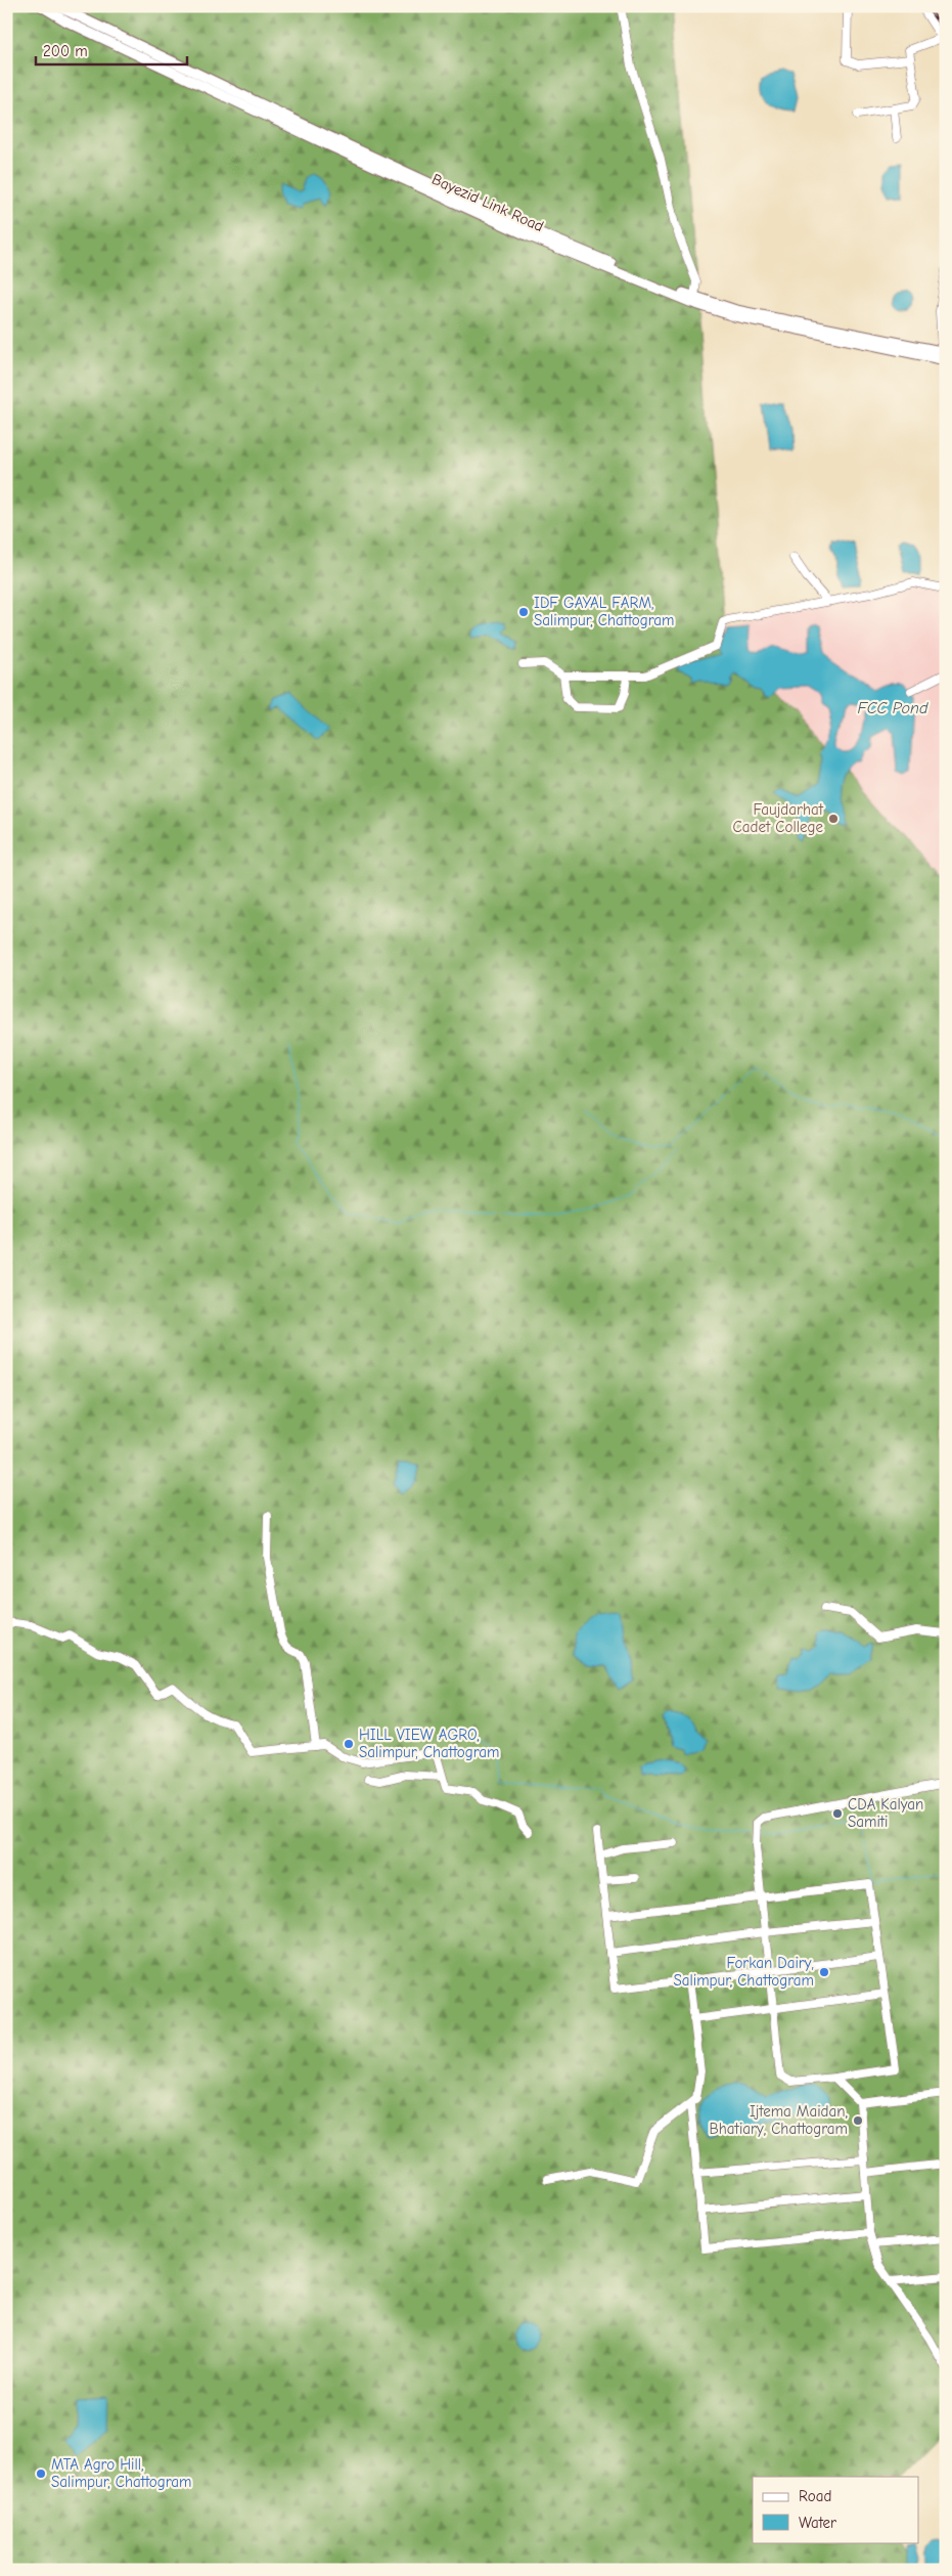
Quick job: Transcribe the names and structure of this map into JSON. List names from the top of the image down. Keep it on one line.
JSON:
{"streets":{"main road":["Bayezid Link Road"]},"water":["FCC Pond"],"places":["IDF GAYAL FARM, Salimpur, Chattogram","Faujdarhat Cadet College","HILL VIEW AGRO, Salimpur, Chattogram","CDA Kalyan Samiti","Forkan Dairy, Salimpur, Chattogram","Ijtema Maidan, Bhatiary, Chattogram","MTA Agro Hill, Salimpur, Chattogram"],"legend":["Road","Water"],"scale_bar":"200 m"}
